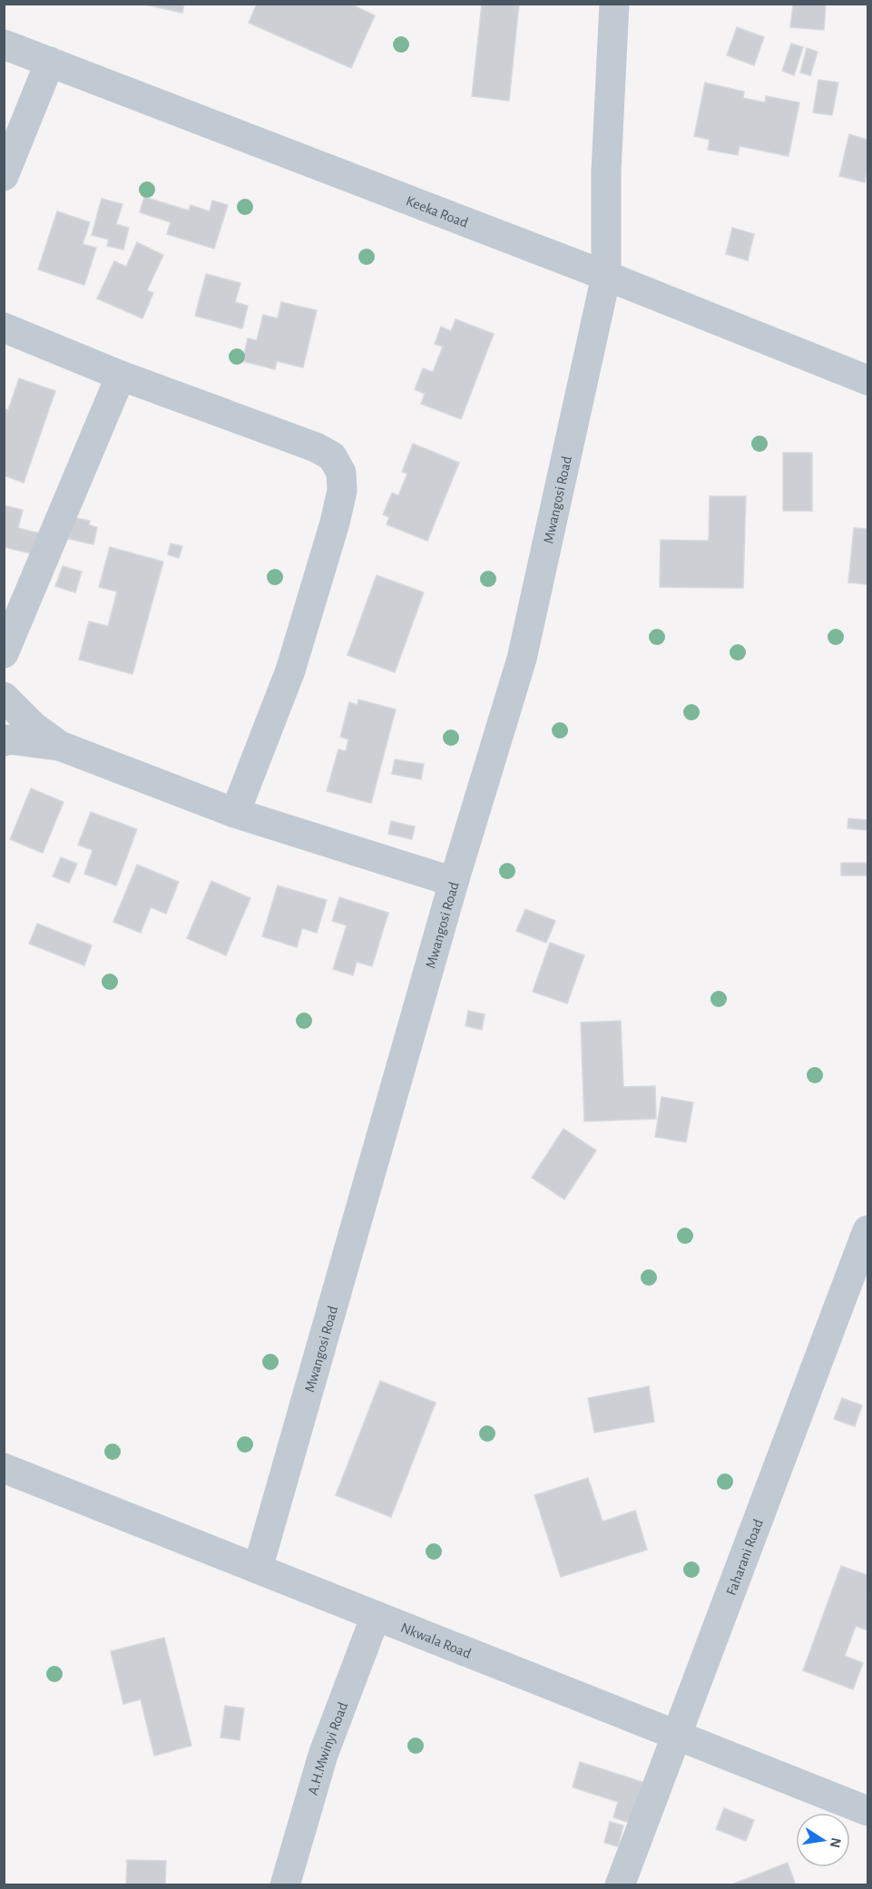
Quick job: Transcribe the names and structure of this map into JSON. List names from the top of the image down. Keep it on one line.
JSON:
{"streets":{"street":["Keeka Road","Mwangosi Road","Faharani Road","Nkwala Road","A.H.Mwinyi Road"]},"crossings":[["Keeka Road","Mwangosi Road"],["Mwangosi Road","Nkwala Road"],["Faharani Road","Nkwala Road"],["Nkwala Road","A.H.Mwinyi Road"]],"north":"right"}
